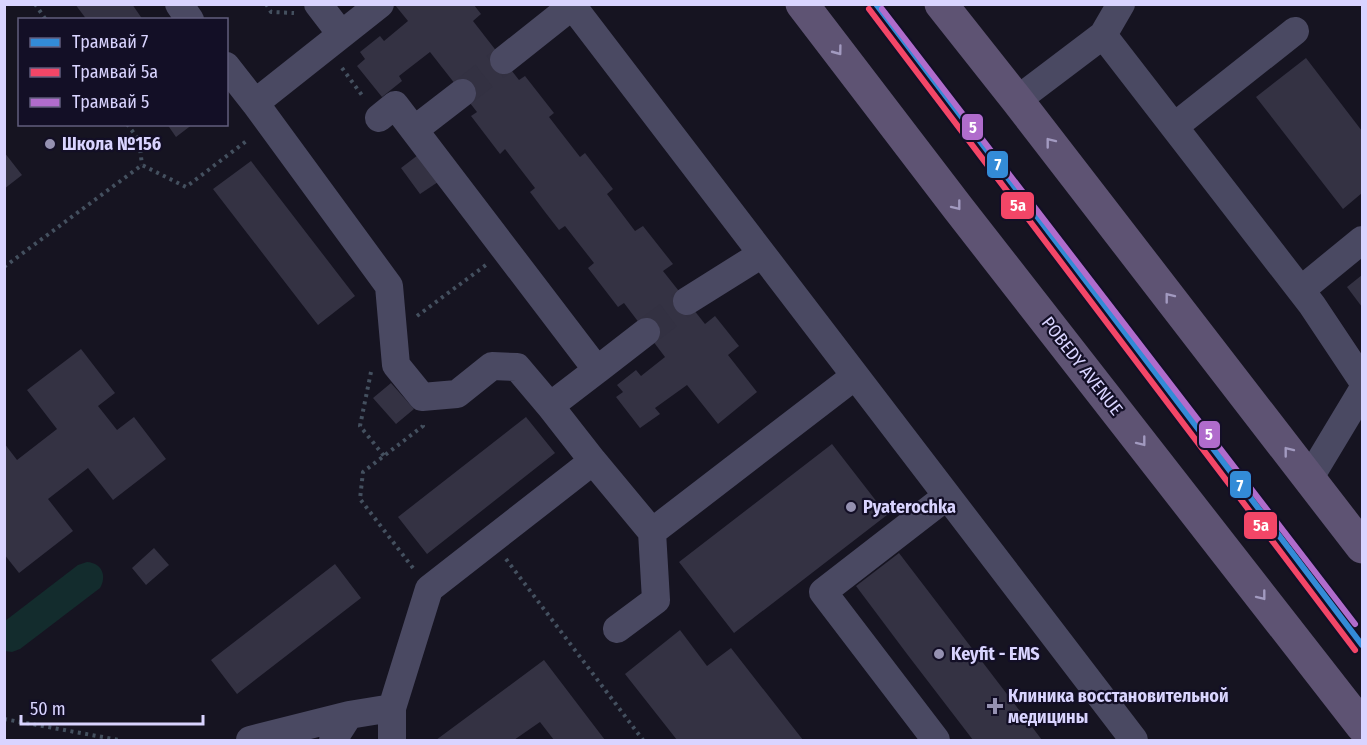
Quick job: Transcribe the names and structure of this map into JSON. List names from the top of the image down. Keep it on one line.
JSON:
{"streets":{"main road":["POBEDY AVENUE"]},"places":{"other":["Школа №156","Pyaterochka","Keyfit - EMS"],"health":["Клиника восстановительной медицины"]},"lines":["tram line 7","tram line 5а","tram line 5"],"legend":["Трамвай 7","Трамвай 5а","Трамвай 5"],"scale_bar":"50 m"}
